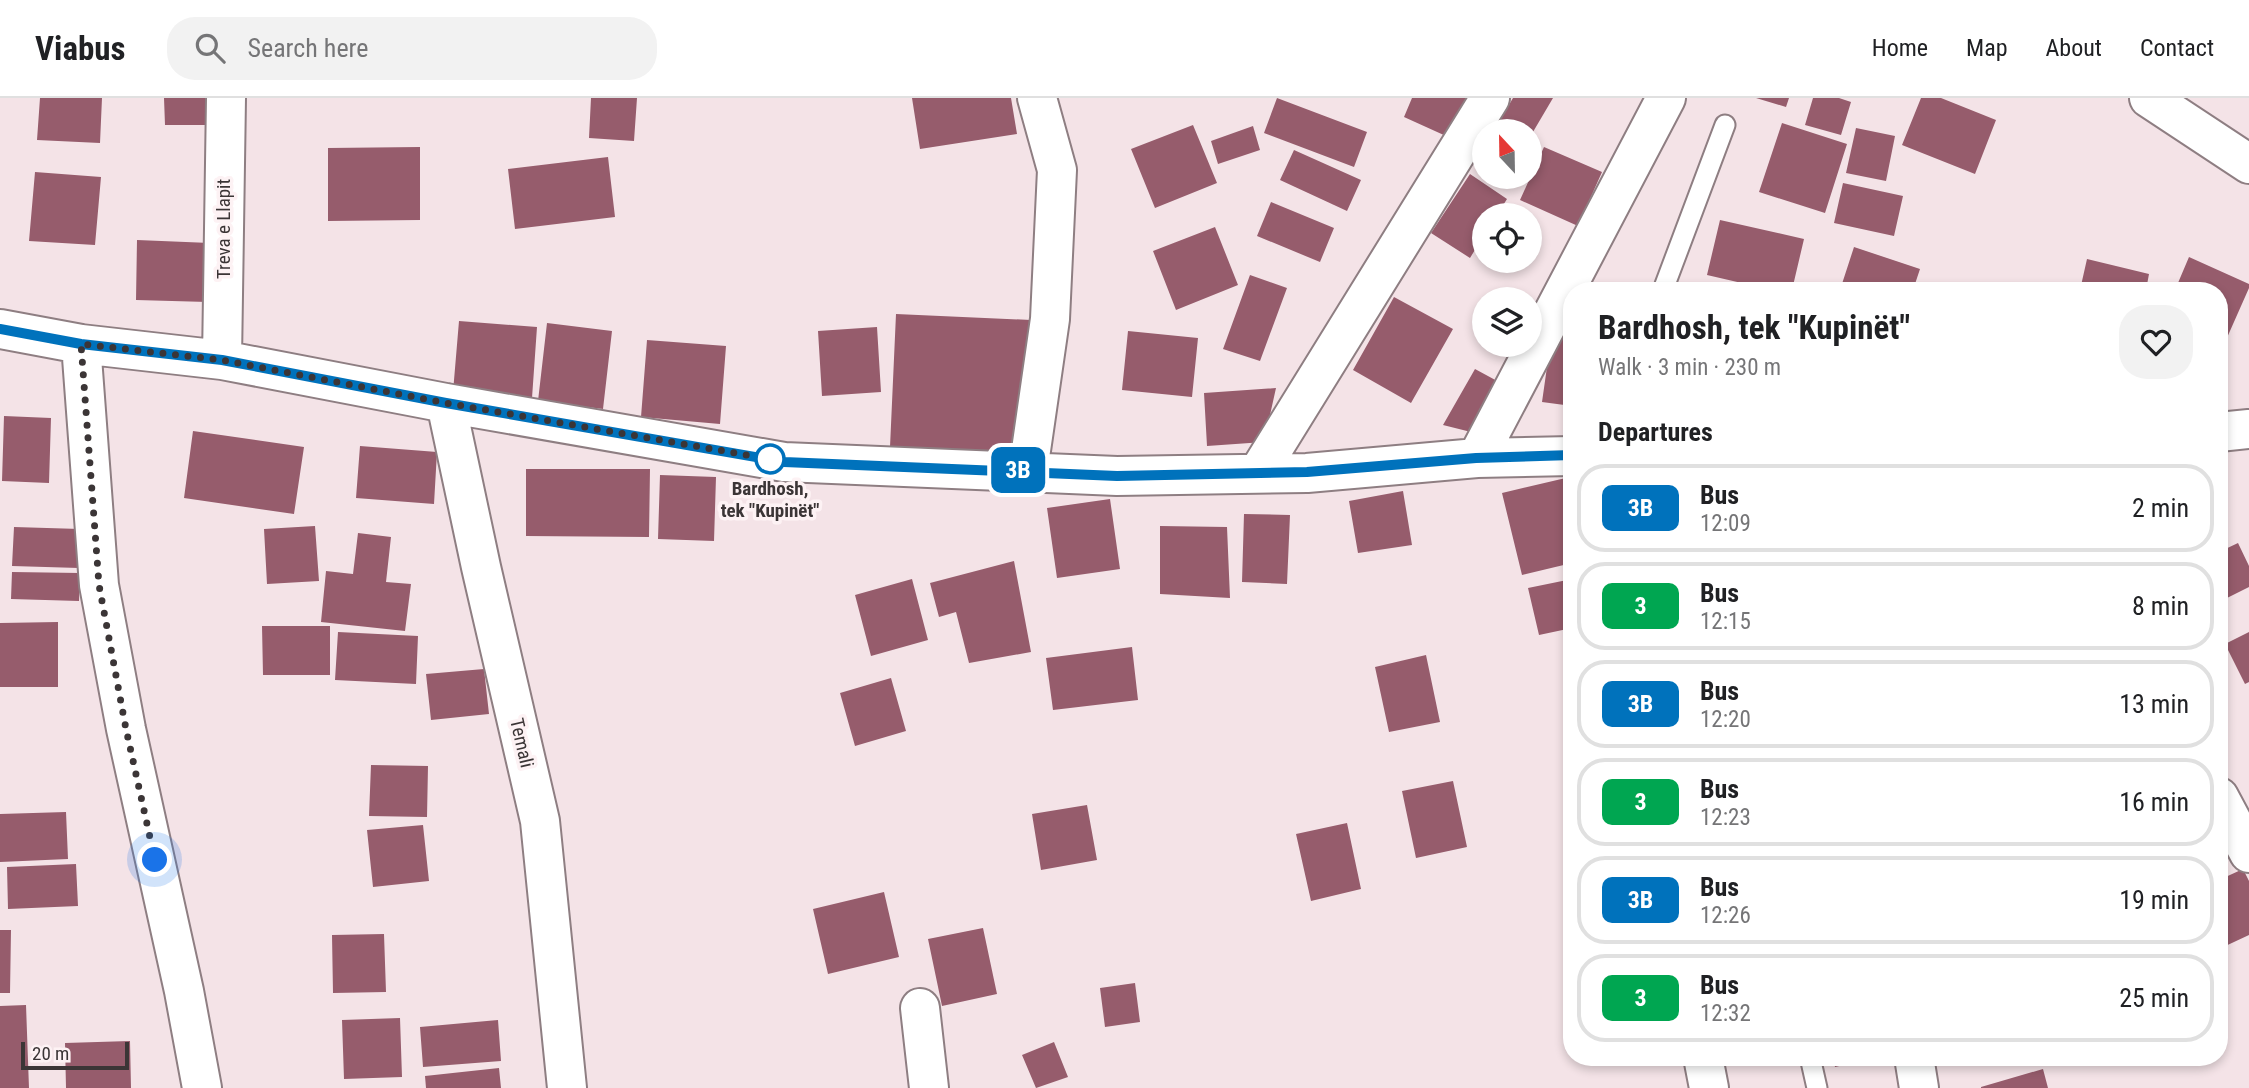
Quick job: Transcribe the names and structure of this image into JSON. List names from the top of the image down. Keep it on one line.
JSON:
{"streets":{"street":["Treva e Llapit","Temali"]},"places":["Bardhosh, tek \"Kupinët\""],"lines":["bus line 3B"],"scale_bar":"20 m","north":"top","page":{"header":"Viabus","search":"Search here","nav":["Home","Map","About","Contact"],"on_map":"3B","heading":[["Bardhosh, tek \"Kupinët\"","Walk · 3 min · 230 m"],"Departures"],"list":[{"mark":"3B","name":"Bus","note":"12:09","value":"2 min"},{"mark":"3","name":"Bus","note":"12:15","value":"8 min"},{"mark":"3B","name":"Bus","note":"12:20","value":"13 min"},{"mark":"3","name":"Bus","note":"12:23","value":"16 min"},{"mark":"3B","name":"Bus","note":"12:26","value":"19 min"},{"mark":"3","name":"Bus","note":"12:32","value":"25 min"}],"scale":"20 m"}}
